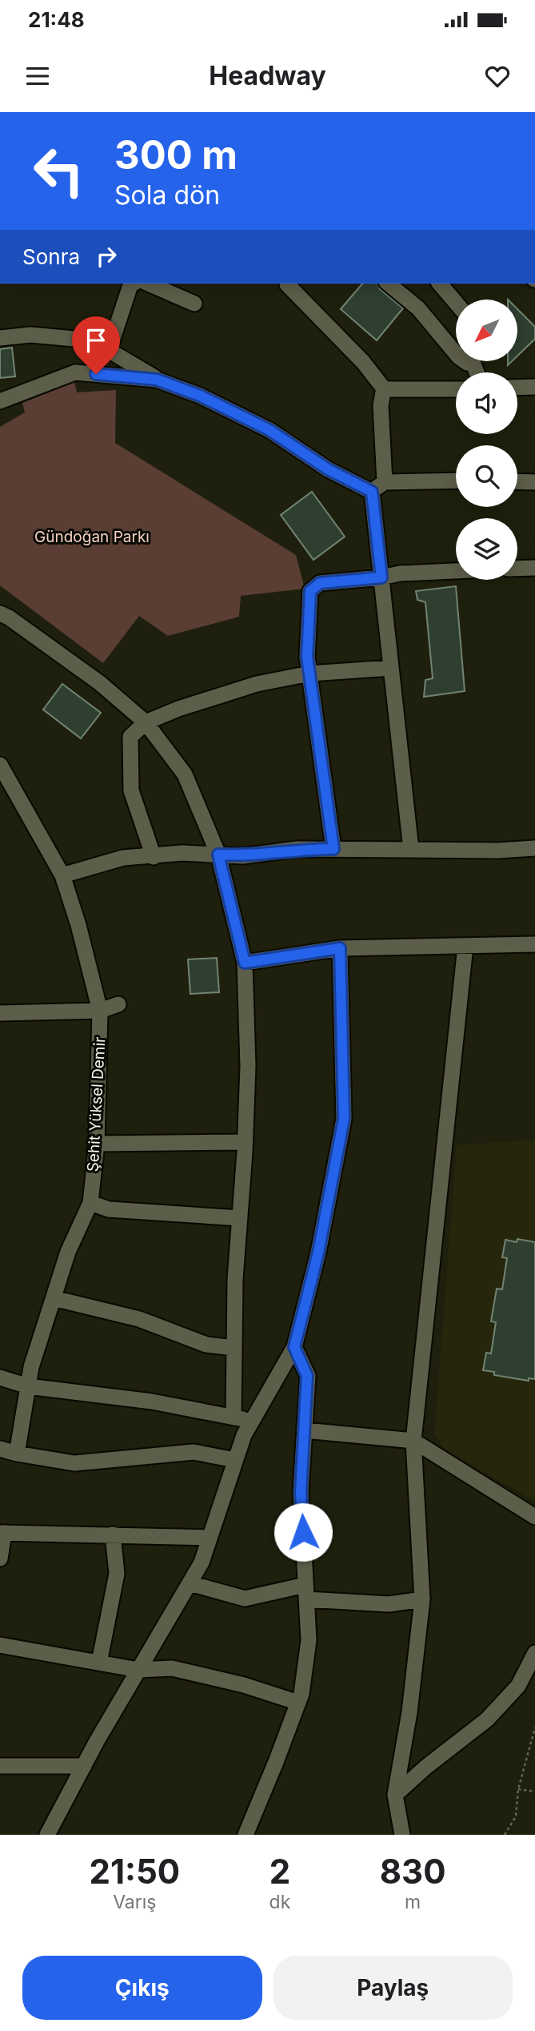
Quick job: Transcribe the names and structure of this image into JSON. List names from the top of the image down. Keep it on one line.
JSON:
{"streets":{"street":["Şehit Yüksel Demir"]},"parks":["Gündoğan Parkı"],"north":"bottom left","page":{"status":"21:48","header":"Headway","turn":["300 m","Sola dön"],"then":"Sonra","eta":["21:50","Varış","2","dk","830","m"],"buttons":["Çıkış","Paylaş"]}}
